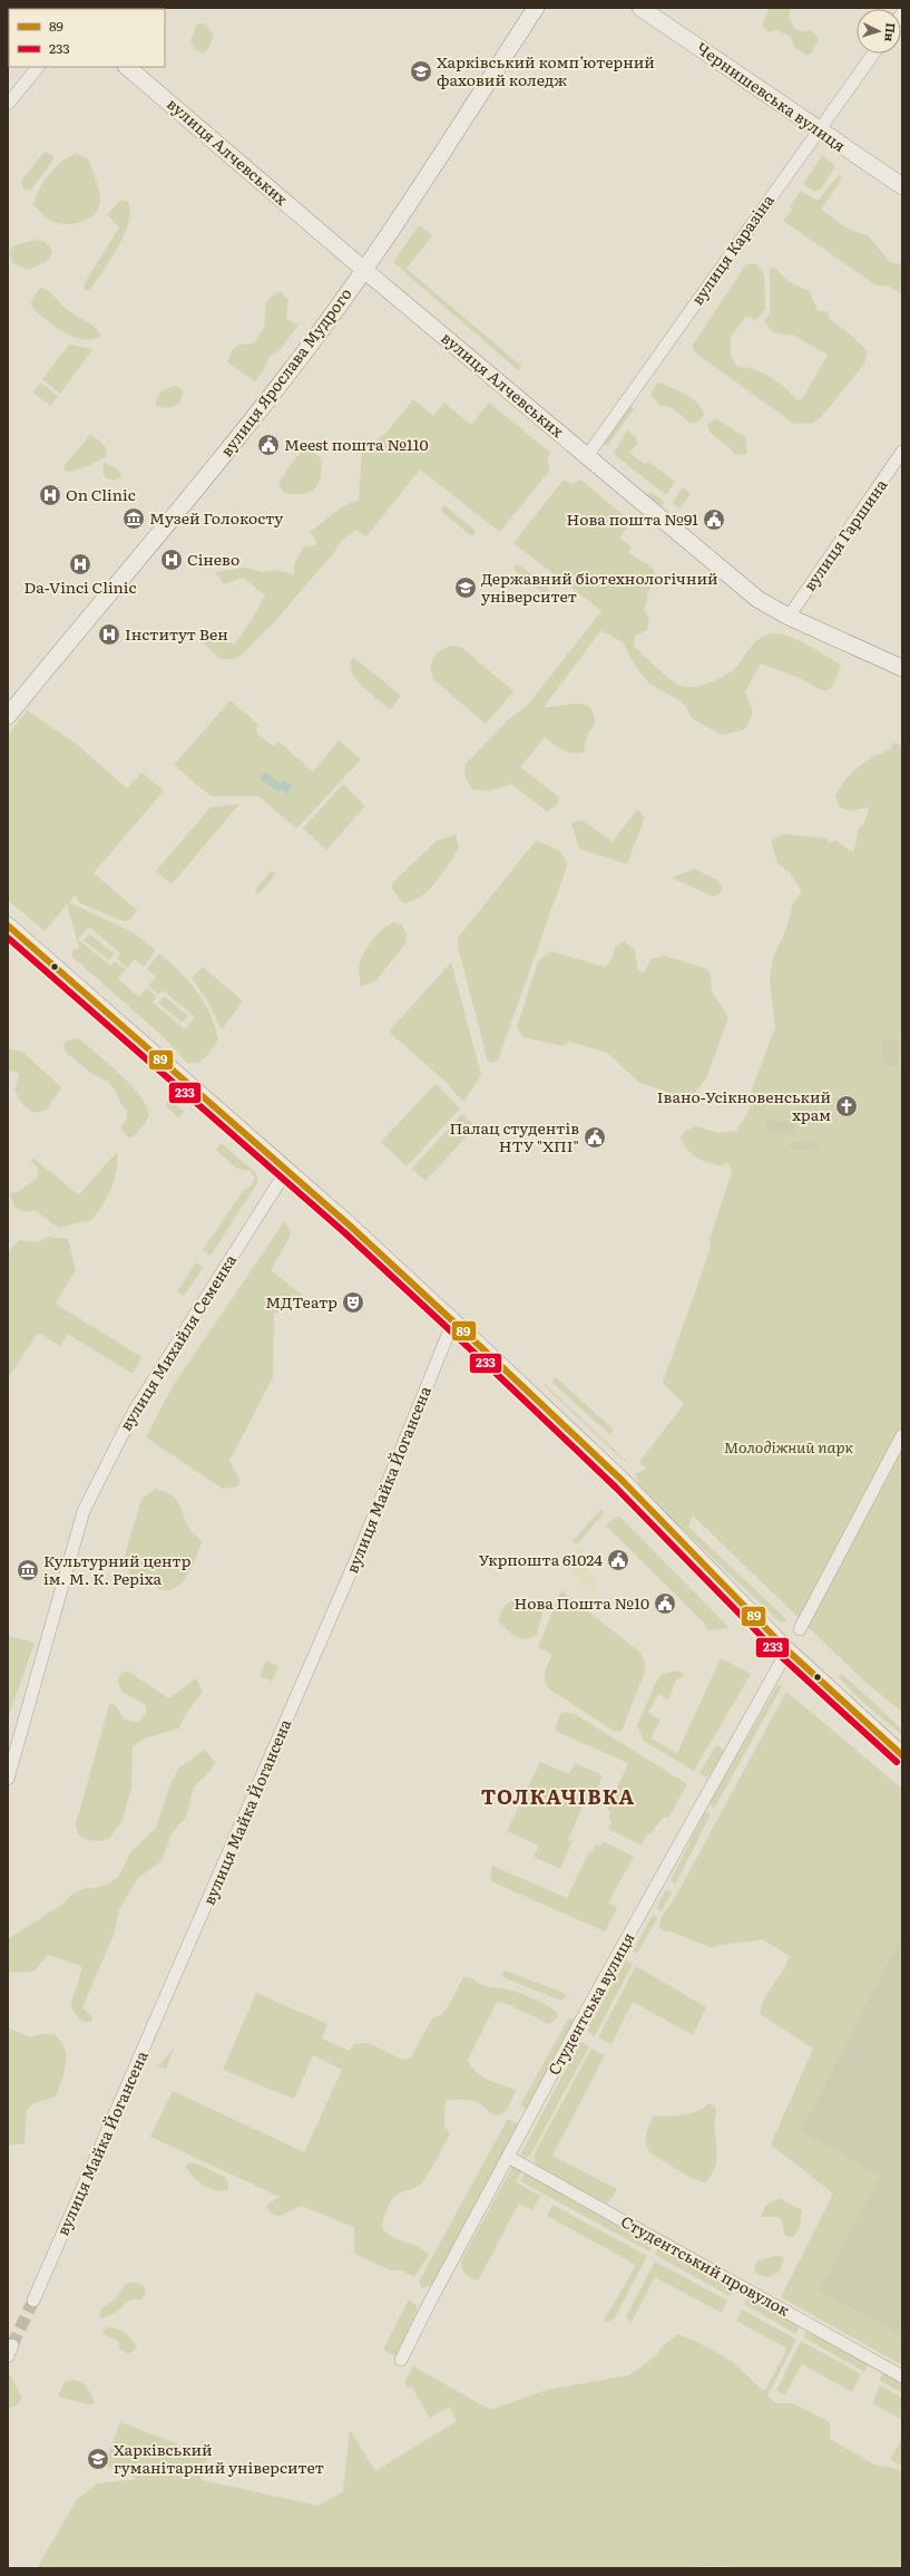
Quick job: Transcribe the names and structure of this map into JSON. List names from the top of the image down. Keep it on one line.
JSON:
{"streets":{"street":["Чернишевська вулиця","вулиця Алчевських","вулиця Каразіна","вулиця Ярослава Мудрого","вулиця Гаршина","вулиця Михайля Семенка","вулиця Майка Йогансена","Студентська вулиця","Студентський провулок"]},"crossings":[["Чернишевська вулиця","вулиця Каразіна"],["вулиця Алчевських","вулиця Каразіна"],["вулиця Алчевських","вулиця Ярослава Мудрого"],["вулиця Алчевських","вулиця Гаршина"],["Студентська вулиця","Студентський провулок"]],"districts":["ТОЛКАЧІВКА"],"parks":["Молодіжний парк"],"places":{"school or university":["Харківський компʼютерний фаховий коледж","Державний біотехнологічний університет","Харківський гуманітарний університет"],"public building":["Meest пошта №110","Нова пошта №91","Палац студентів НТУ \"ХПІ\"","Укрпошта 61024","Нова Пошта №10"],"hospital":["On Clinic","Сінево","Da-Vinci Сlinic","Інститут Вен"],"museum":["Музей Голокосту","Культурний центр ім. М. К. Реріха"],"church":["Івано-Усікновенський храм"],"theatre":["МДТеатр"]},"lines":["transit line 89","transit line 233"],"legend":["89","233"],"north":"right"}
